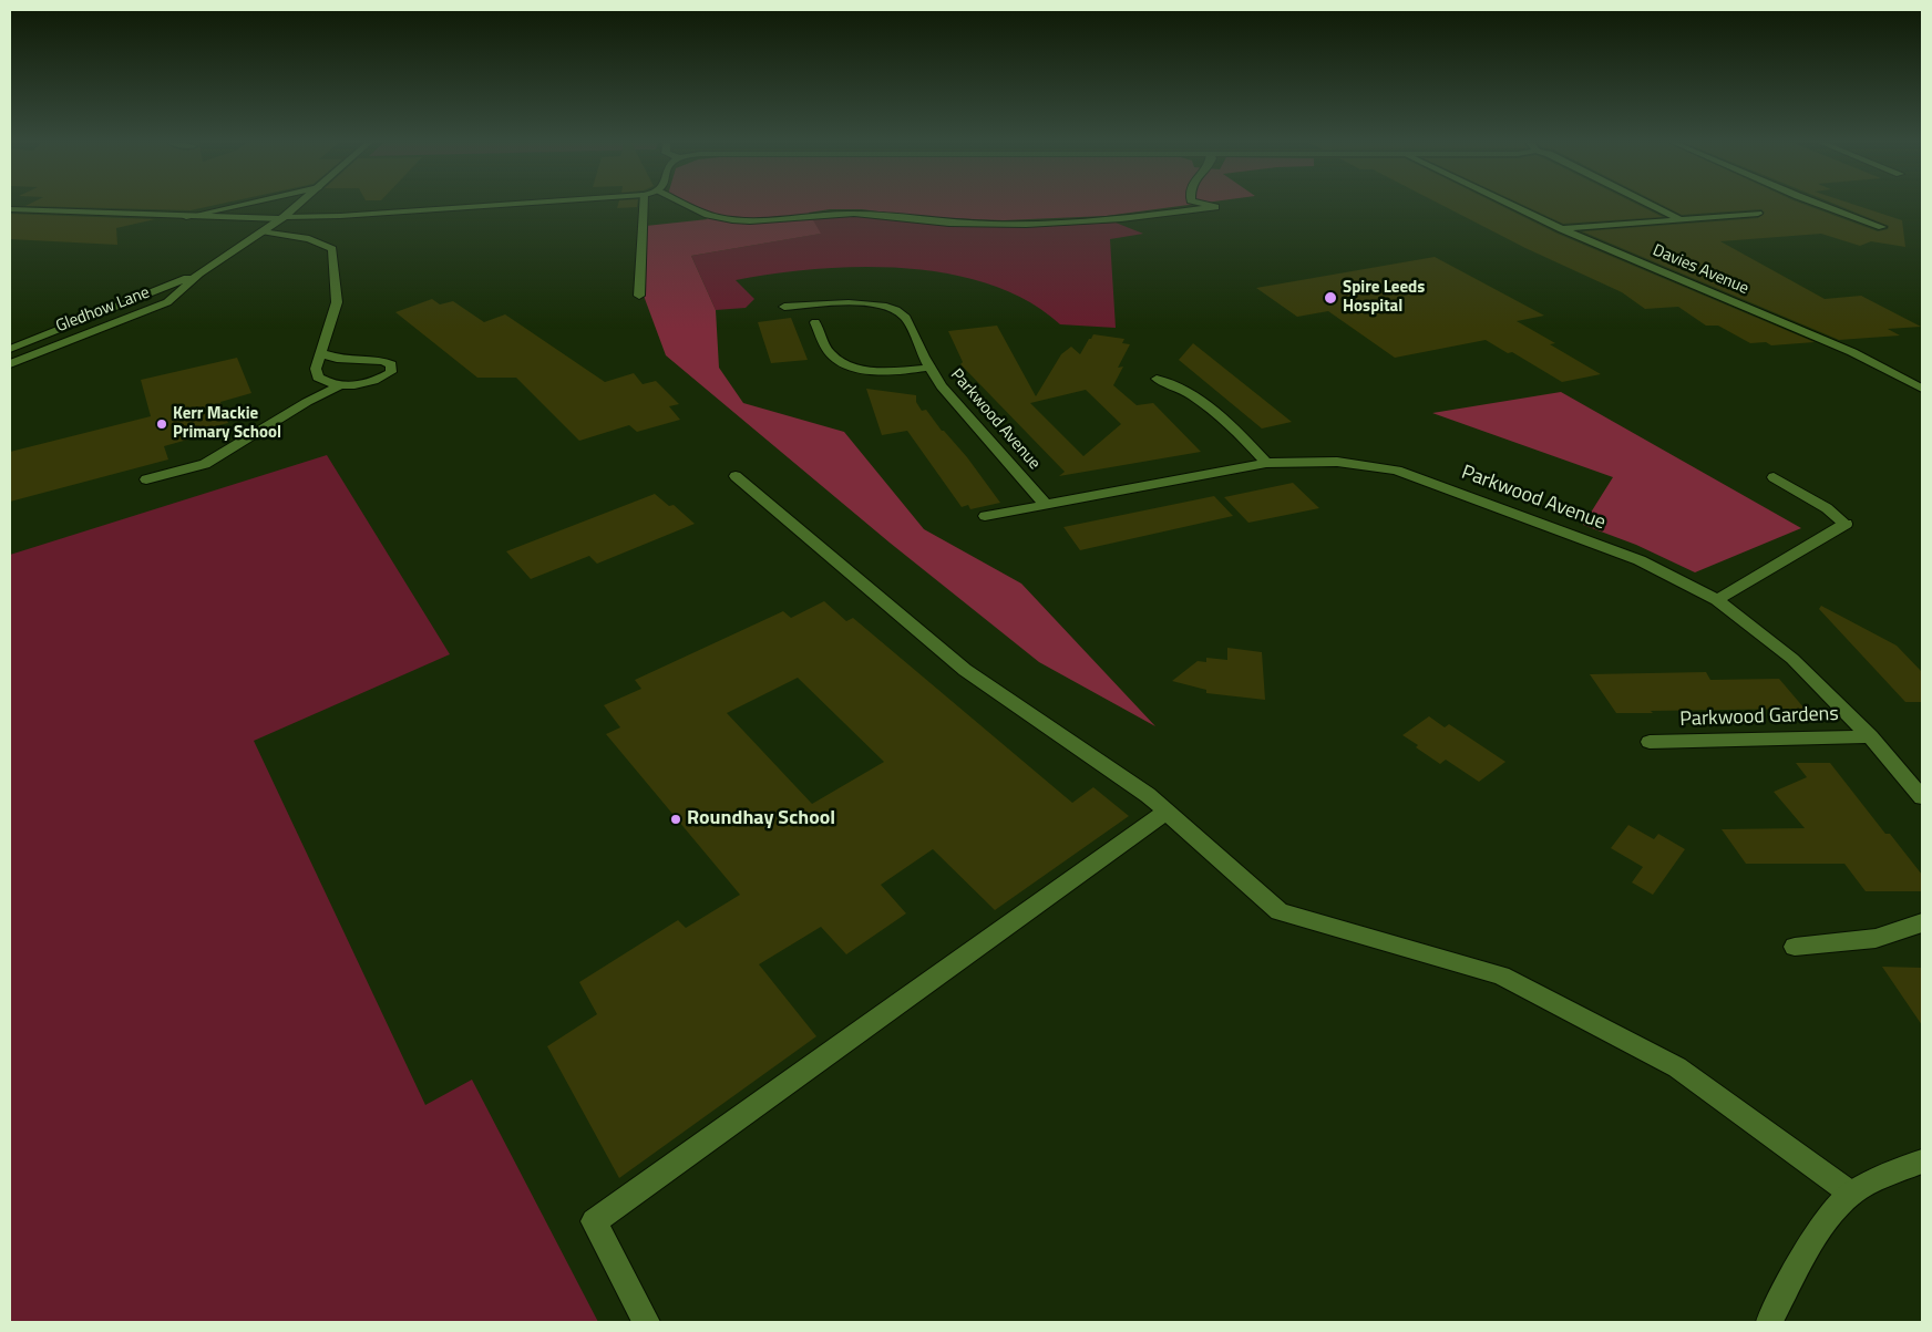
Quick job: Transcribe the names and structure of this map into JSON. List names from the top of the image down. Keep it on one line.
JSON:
{"streets":{"street":["Davies Avenue","Gledhow Lane","Parkwood Avenue","Parkwood Gardens"]},"crossings":[["Parkwood Avenue","Parkwood Gardens"]],"places":["Spire Leeds Hospital","Kerr Mackie Primary School","Roundhay School"]}
